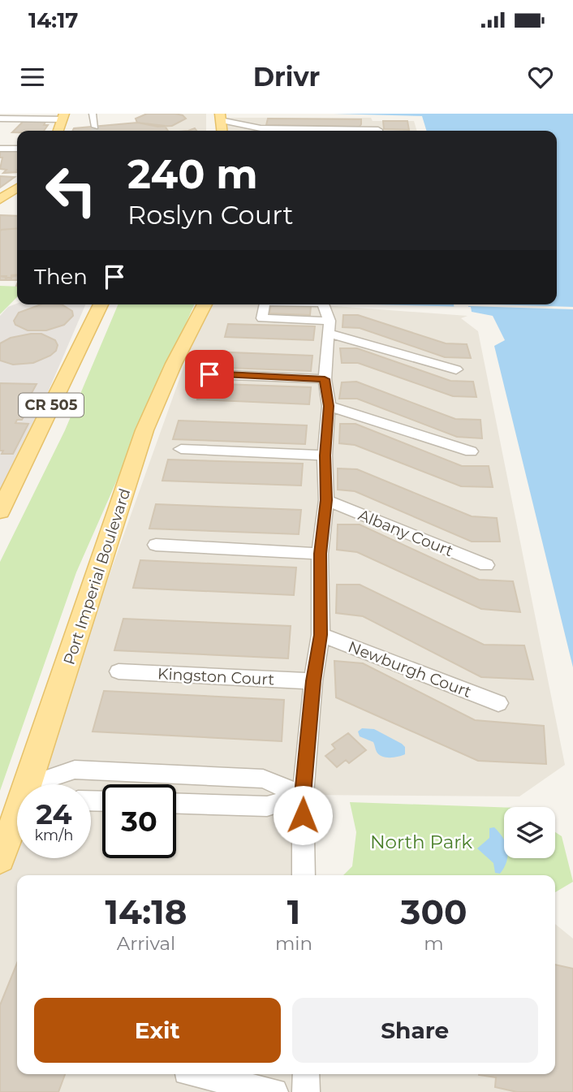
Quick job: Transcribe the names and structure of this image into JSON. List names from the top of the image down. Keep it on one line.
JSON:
{"streets":{"main road":["CR 505","Port Imperial Boulevard"],"street":["Albany Court","Newburgh Court","Kingston Court"]},"parks":["North Park"],"page":{"status":"14:17","header":"Drivr","turn":["240 m","Roslyn Court"],"then":"Then","speed":"24 km/h","limit":"30","eta":["14:18","Arrival","1","min","300","m"],"buttons":["Exit","Share"]}}
